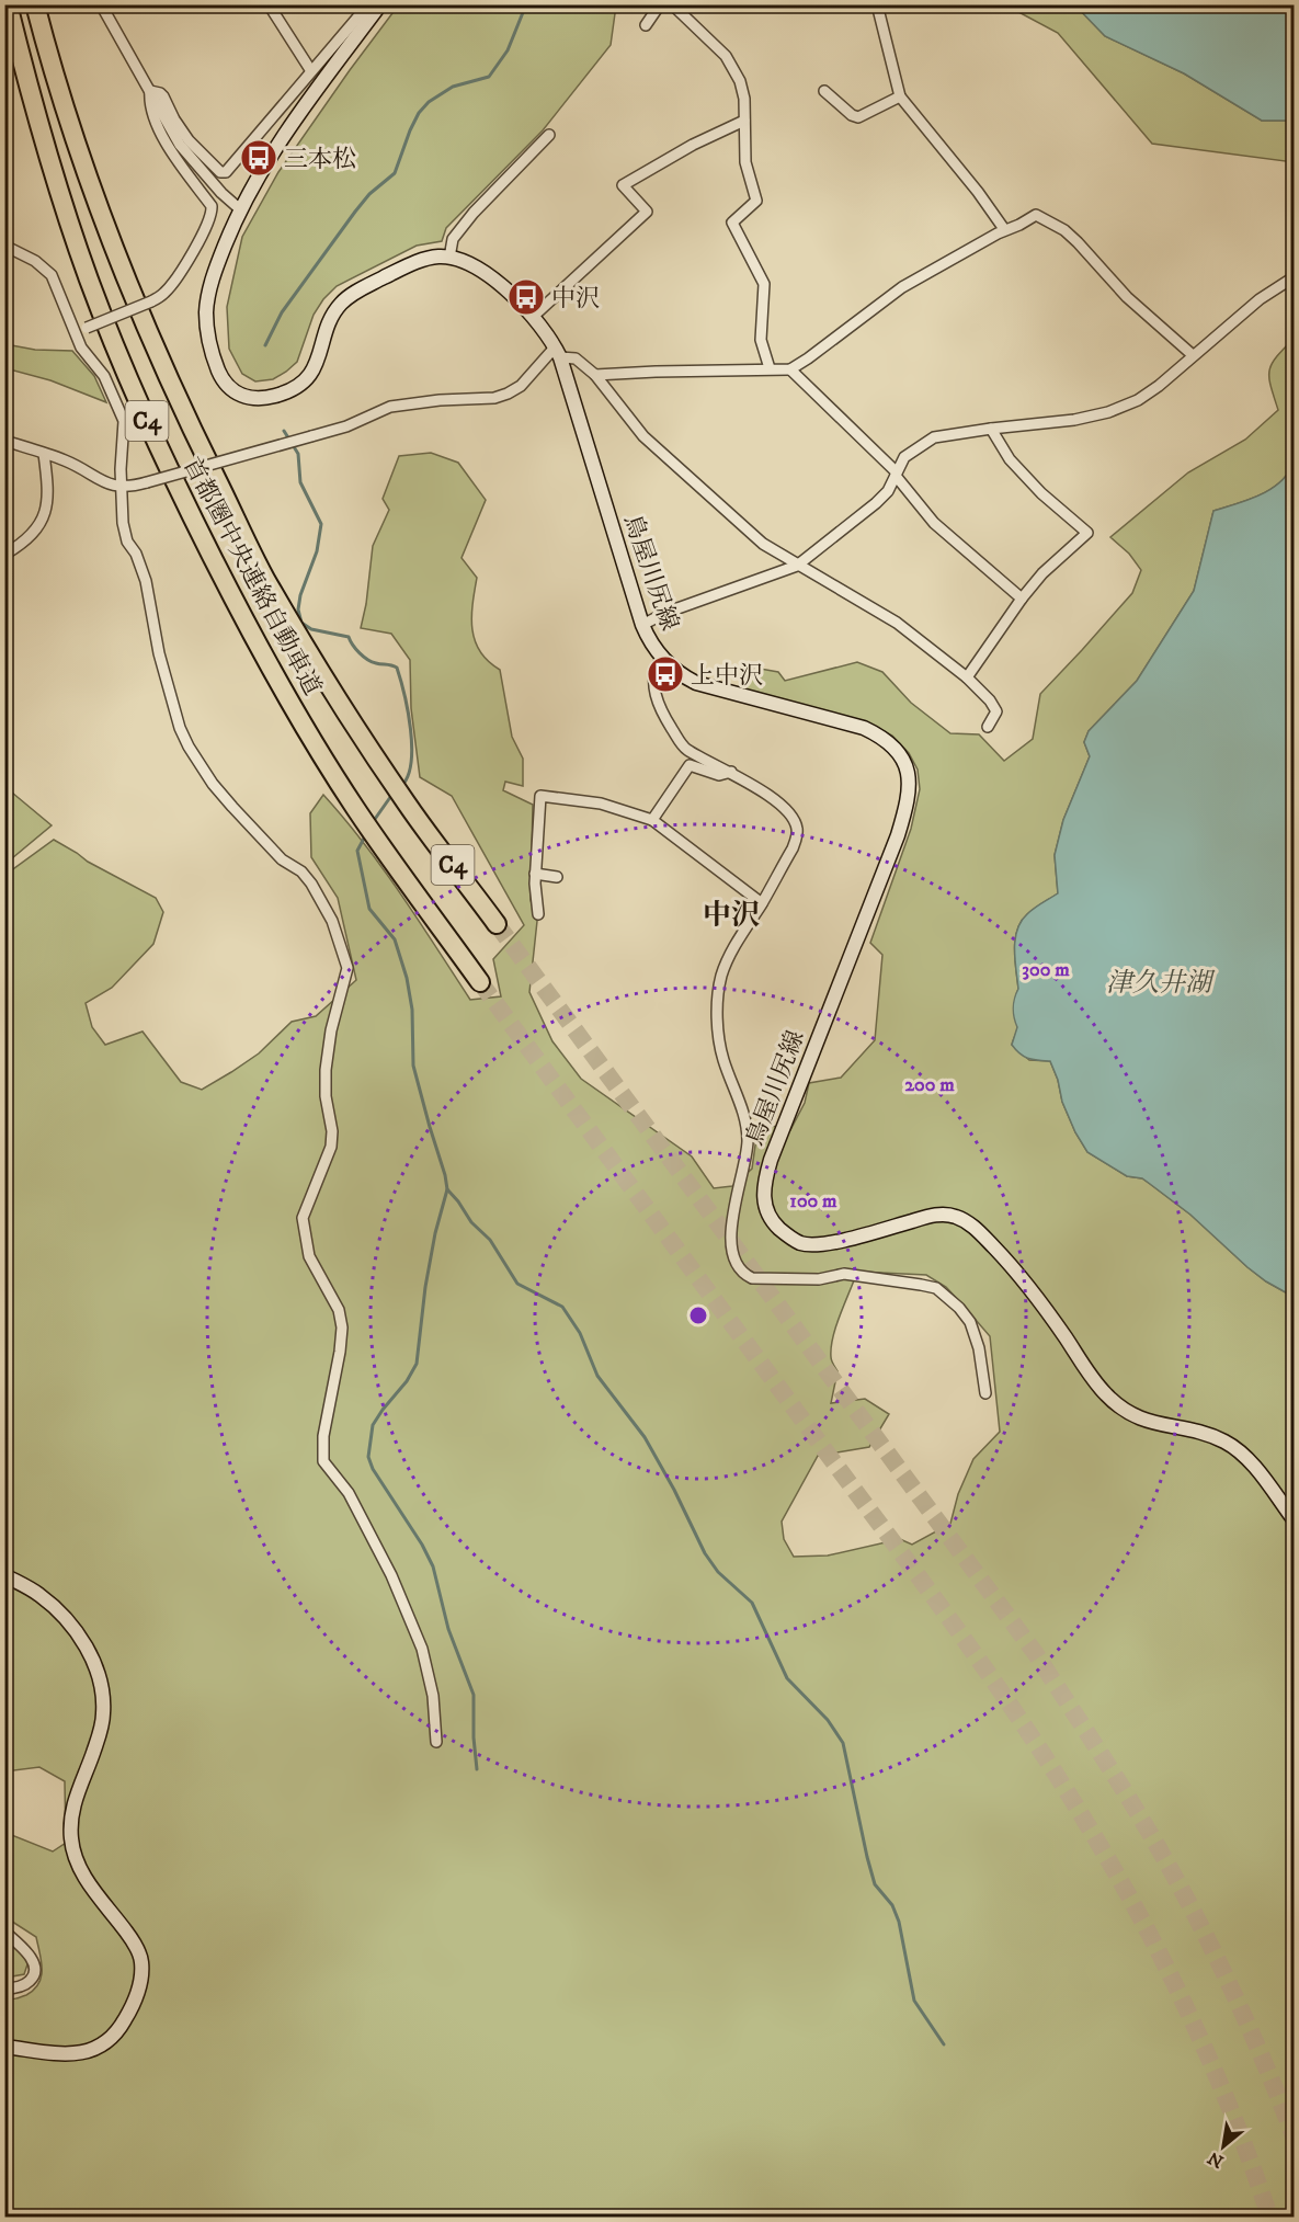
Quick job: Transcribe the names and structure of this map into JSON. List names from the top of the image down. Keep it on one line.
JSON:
{"streets":{"highway":["C4","首都圏中央連絡自動車道"],"main road":["鳥屋川尻線"]},"districts":["中沢"],"water":["津久井湖"],"places":{"bus stop":["三本松","中沢","上中沢"]},"north":"bottom left","rings":["300 m","200 m","100 m"]}
